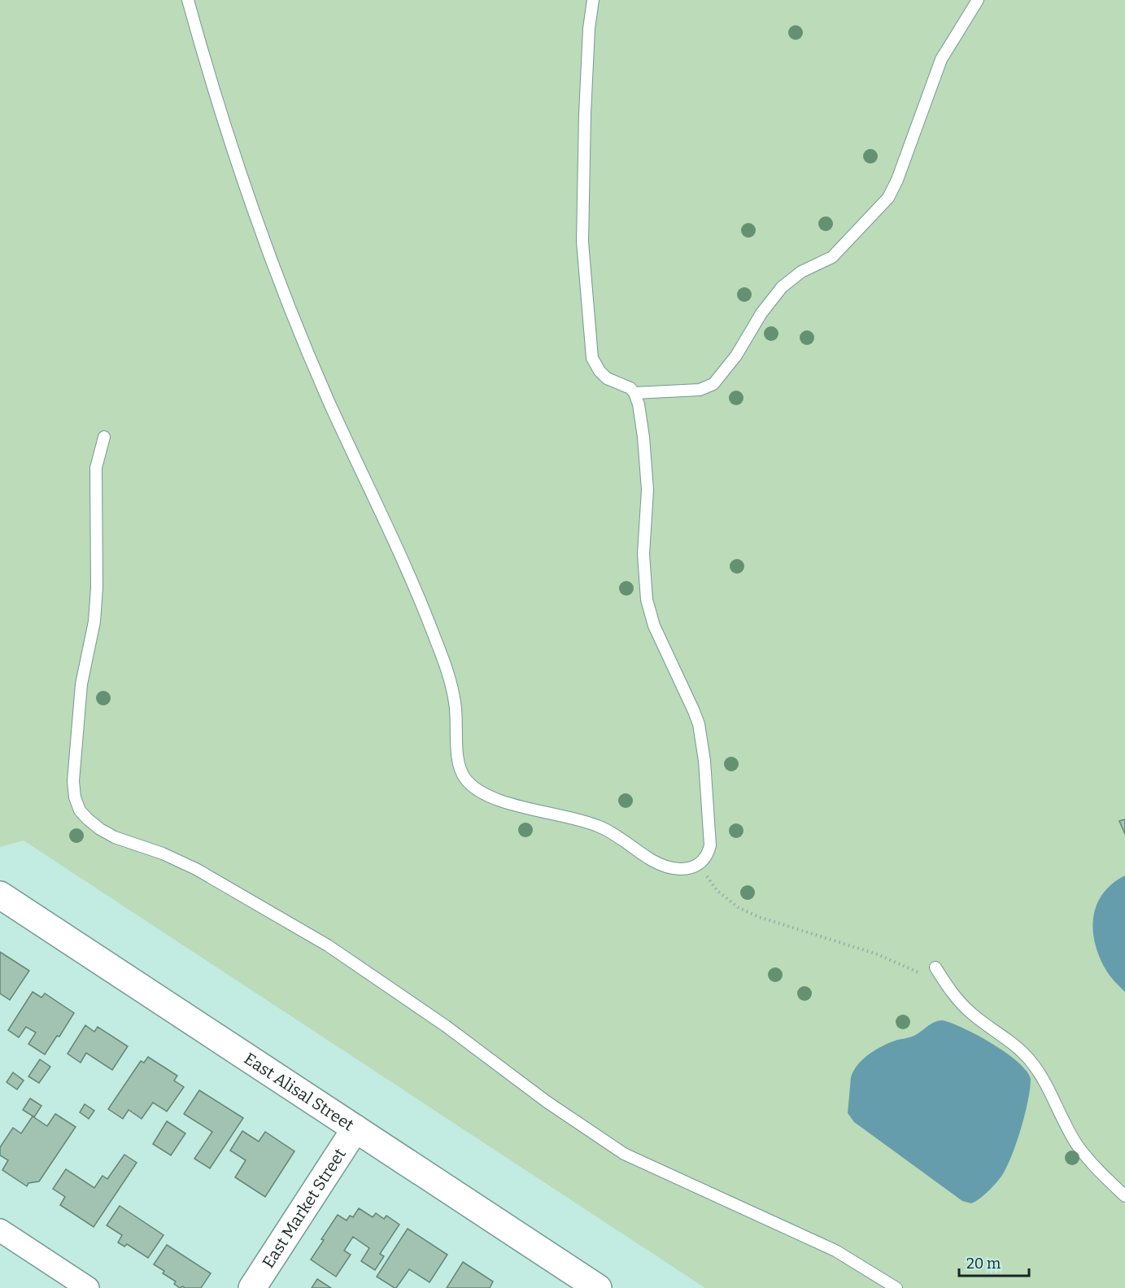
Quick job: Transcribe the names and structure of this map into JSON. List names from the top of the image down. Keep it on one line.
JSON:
{"streets":{"street":["East Alisal Street","East Market Street"]},"crossings":[["East Alisal Street","East Market Street"]],"scale_bar":"20 m"}
